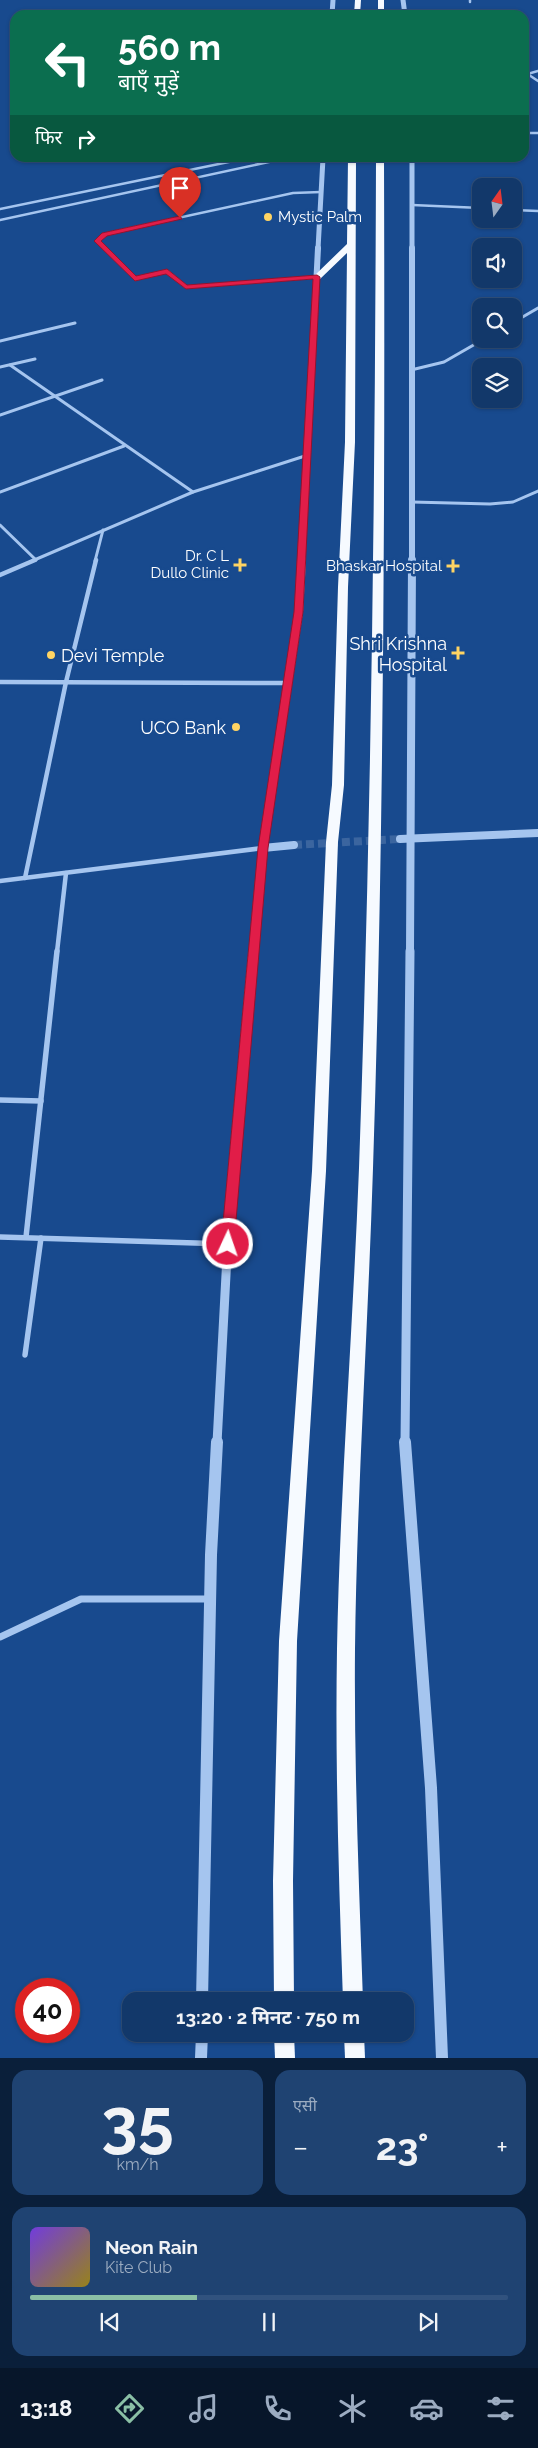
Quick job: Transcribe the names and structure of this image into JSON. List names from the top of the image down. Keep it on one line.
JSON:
{"places":{"other":["Mystic Palm","Devi Temple","UCO Bank"],"health":["Dr. C L Dullo Clinic","Bhaskar Hospital","Shri Krishna Hospital"]},"north":"top","page":{"turn":["560 m","बाएँ मुड़ें"],"then":"फिर","limit":"40","trip":"13:20 · 2 मिनट · 750 m","tile":[["35","km/h"],"एसी"],"heat":["−","23°","+"],"song":["Neon Rain","Kite Club"],"tabs":"13:18"}}
